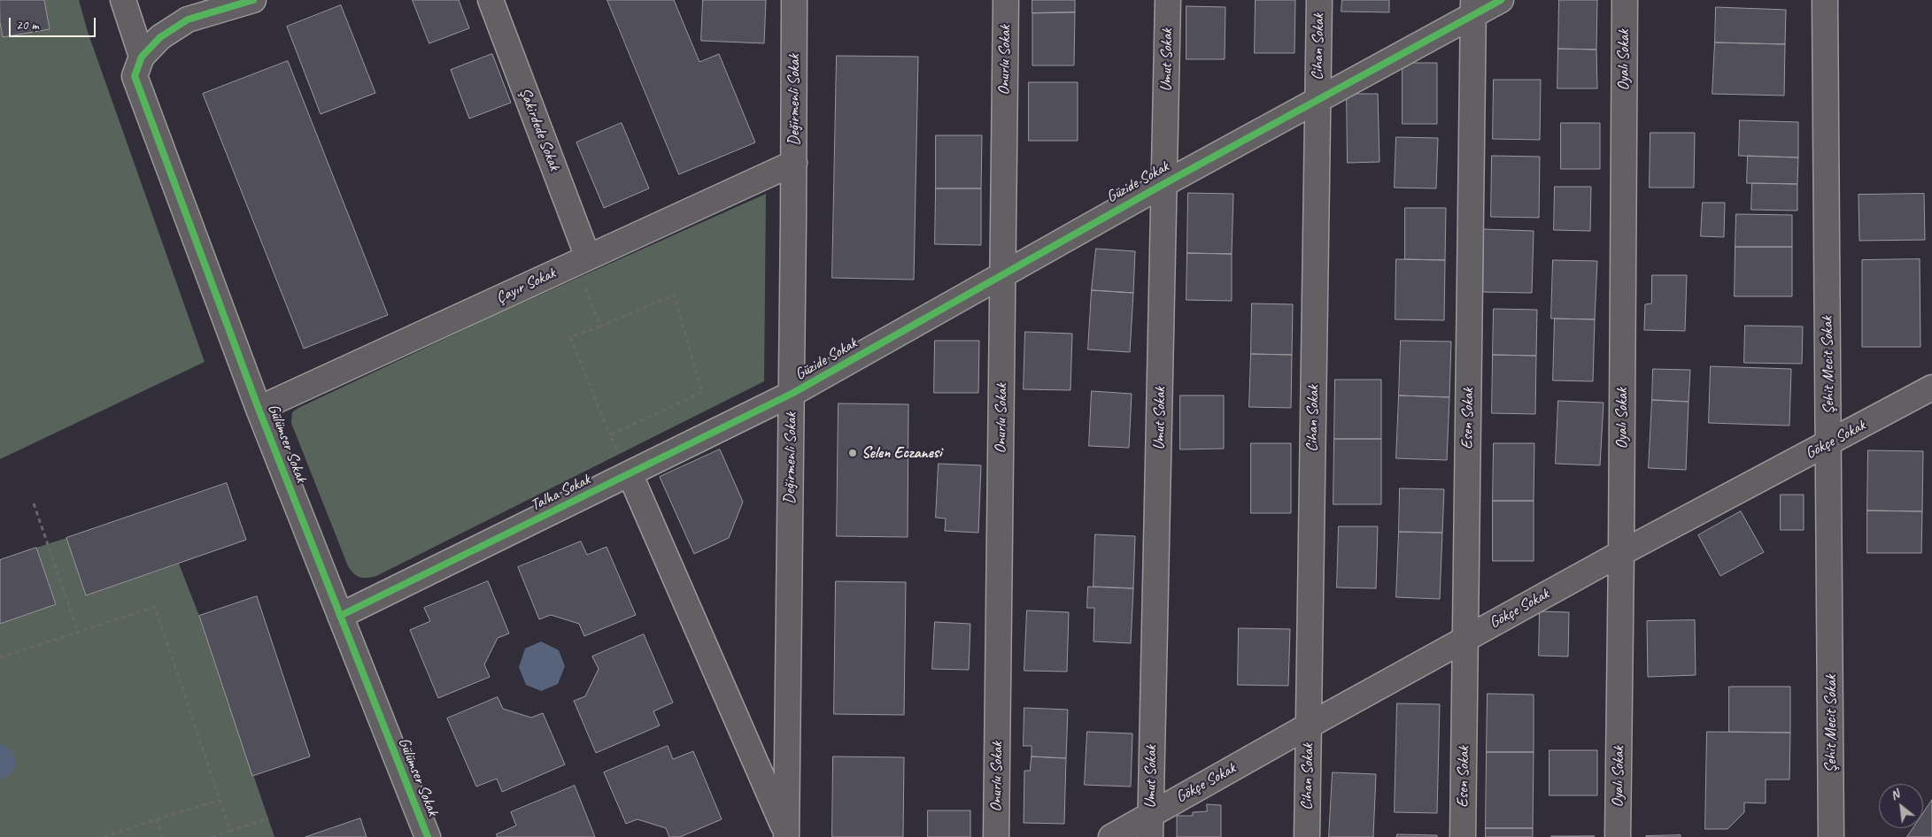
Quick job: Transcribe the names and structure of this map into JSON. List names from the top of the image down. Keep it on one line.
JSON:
{"streets":{"street":["Cihan Sokak","Onurlu Sokak","Umut Sokak","Oyalı Sokak","Değirmenli Sokak","Şakirdede Sokak","Güzide Sokak","Çayır Sokak","Şehit Mecit Sokak","Esen Sokak","Gökçe Sokak","Gülümser Sokak","Talha Sokak"]},"crossings":[["Cihan Sokak","Güzide Sokak"],["Cihan Sokak","Gökçe Sokak"],["Onurlu Sokak","Güzide Sokak"],["Umut Sokak","Güzide Sokak"],["Umut Sokak","Gökçe Sokak"],["Oyalı Sokak","Gökçe Sokak"],["Değirmenli Sokak","Güzide Sokak"],["Değirmenli Sokak","Çayır Sokak"],["Değirmenli Sokak","Talha Sokak"],["Şakirdede Sokak","Çayır Sokak"],["Güzide Sokak","Esen Sokak"],["Güzide Sokak","Talha Sokak"],["Çayır Sokak","Gülümser Sokak"],["Şehit Mecit Sokak","Gökçe Sokak"],["Esen Sokak","Gökçe Sokak"],["Gülümser Sokak","Talha Sokak"]],"places":["Selen Eczanesi"],"scale_bar":"20 m","north":"top left"}
